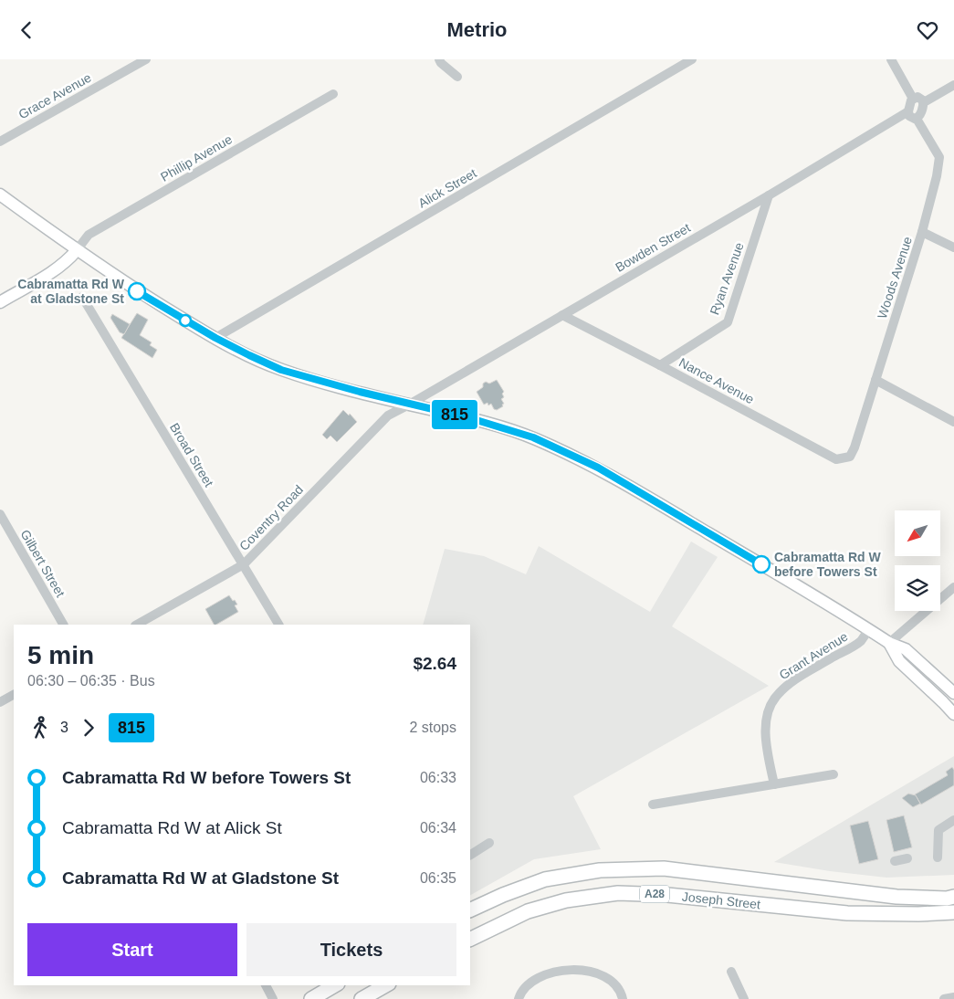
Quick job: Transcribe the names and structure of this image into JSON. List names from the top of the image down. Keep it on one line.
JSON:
{"streets":{"highway":["A28","Joseph Street"],"street":["Grace Avenue","Phillip Avenue","Alick Street","Bowden Street","Woods Avenue","Ryan Avenue","Nance Avenue","Broad Street","Coventry Road","Gilbert Street","Grant Avenue"]},"crossings":[["Bowden Street","Woods Avenue"],["Bowden Street","Ryan Avenue"],["Bowden Street","Nance Avenue"],["Bowden Street","Coventry Road"],["Woods Avenue","Nance Avenue"],["Ryan Avenue","Nance Avenue"],["Broad Street","Coventry Road"]],"places":["Cabramatta Rd W at Gladstone St","Cabramatta Rd W before Towers St"],"lines":["bus line 815"],"north":"bottom left","page":{"header":"Metrio","on_map":"815","heading":["5 min","06:30 – 06:35 · Bus","$2.64"],"legs":["3","815","2 stops"],"list":[{"name":"Cabramatta Rd W before Towers St","value":"06:33"},{"name":"Cabramatta Rd W at Alick St","value":"06:34"},{"name":"Cabramatta Rd W at Gladstone St","value":"06:35"}],"buttons":["Start","Tickets"]}}
